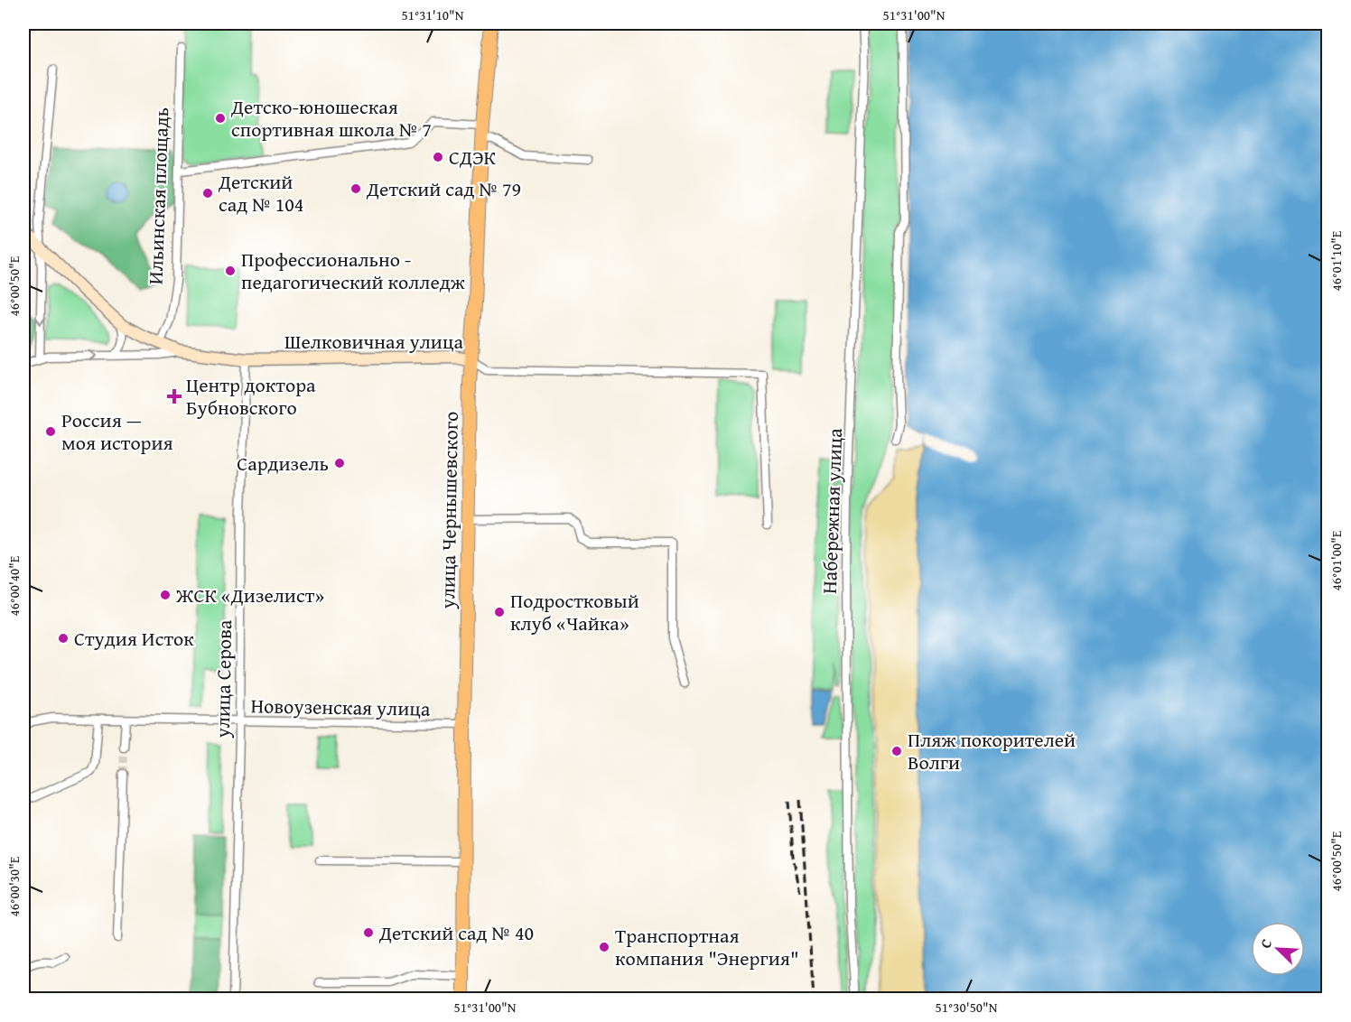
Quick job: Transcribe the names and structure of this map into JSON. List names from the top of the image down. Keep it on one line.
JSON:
{"streets":{"main road":["улица Чернышевского"],"street":["Ильинская площадь","Шелковичная улица","Набережная улица","улица Серова","Новоузенская улица"]},"crossings":[["Шелковичная улица","улица Чернышевского"],["Шелковичная улица","улица Серова"],["улица Чернышевского","Новоузенская улица"],["улица Серова","Новоузенская улица"]],"places":{"other":["Детско-юношеская спортивная школа № 7","СДЭК","Детский сад № 79","Детский сад № 104","Профессионально - педагогический колледж","Россия — моя история","Сардизель","ЖСК «Дизелист»","Подростковый клуб «Чайка»","Студия Исток","Пляж покорителей Волги","Детский сад № 40","Транспортная компания \"Энергия\""],"health":["Центр доктора Бубновского"]},"north":"top left","coordinates":["51°31'10\"N","51°31'00\"N","46°01'10\"E","46°00'50\"E","46°01'00\"E","46°00'40\"E","46°00'30\"E","51°30'50\"N"]}
